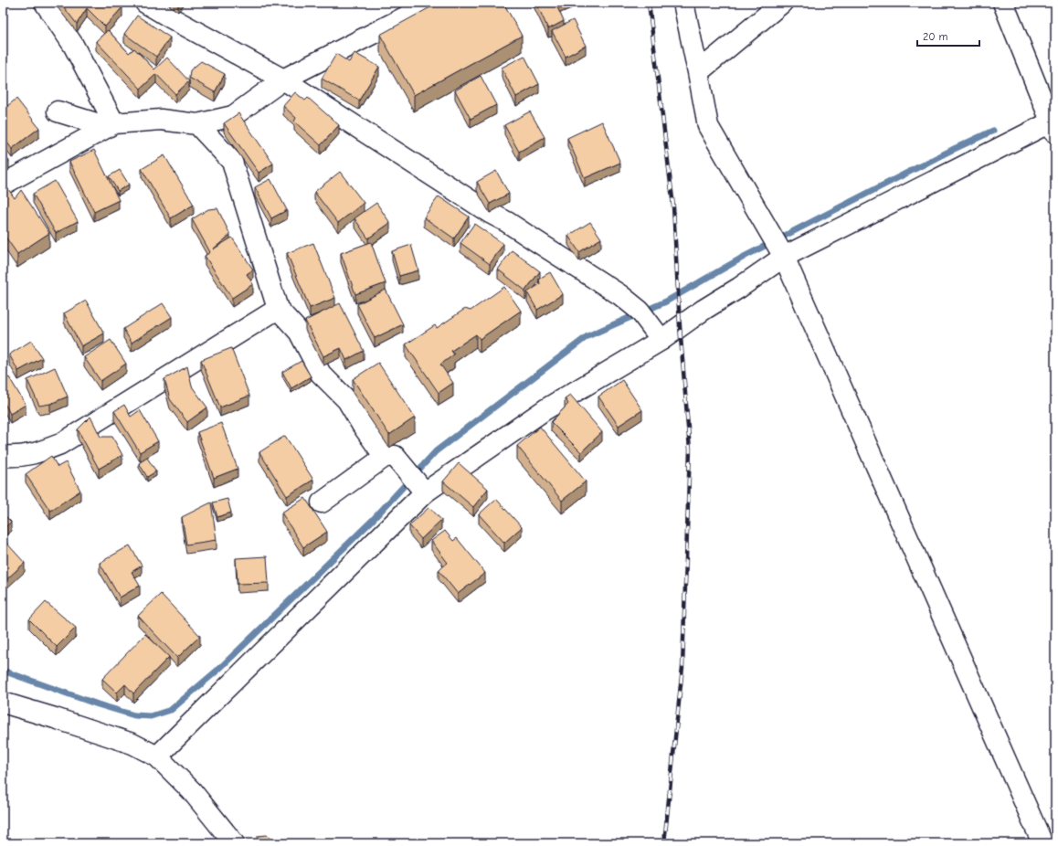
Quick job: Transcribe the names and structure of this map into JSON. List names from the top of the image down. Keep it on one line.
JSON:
{"scale_bar":"20 m"}
